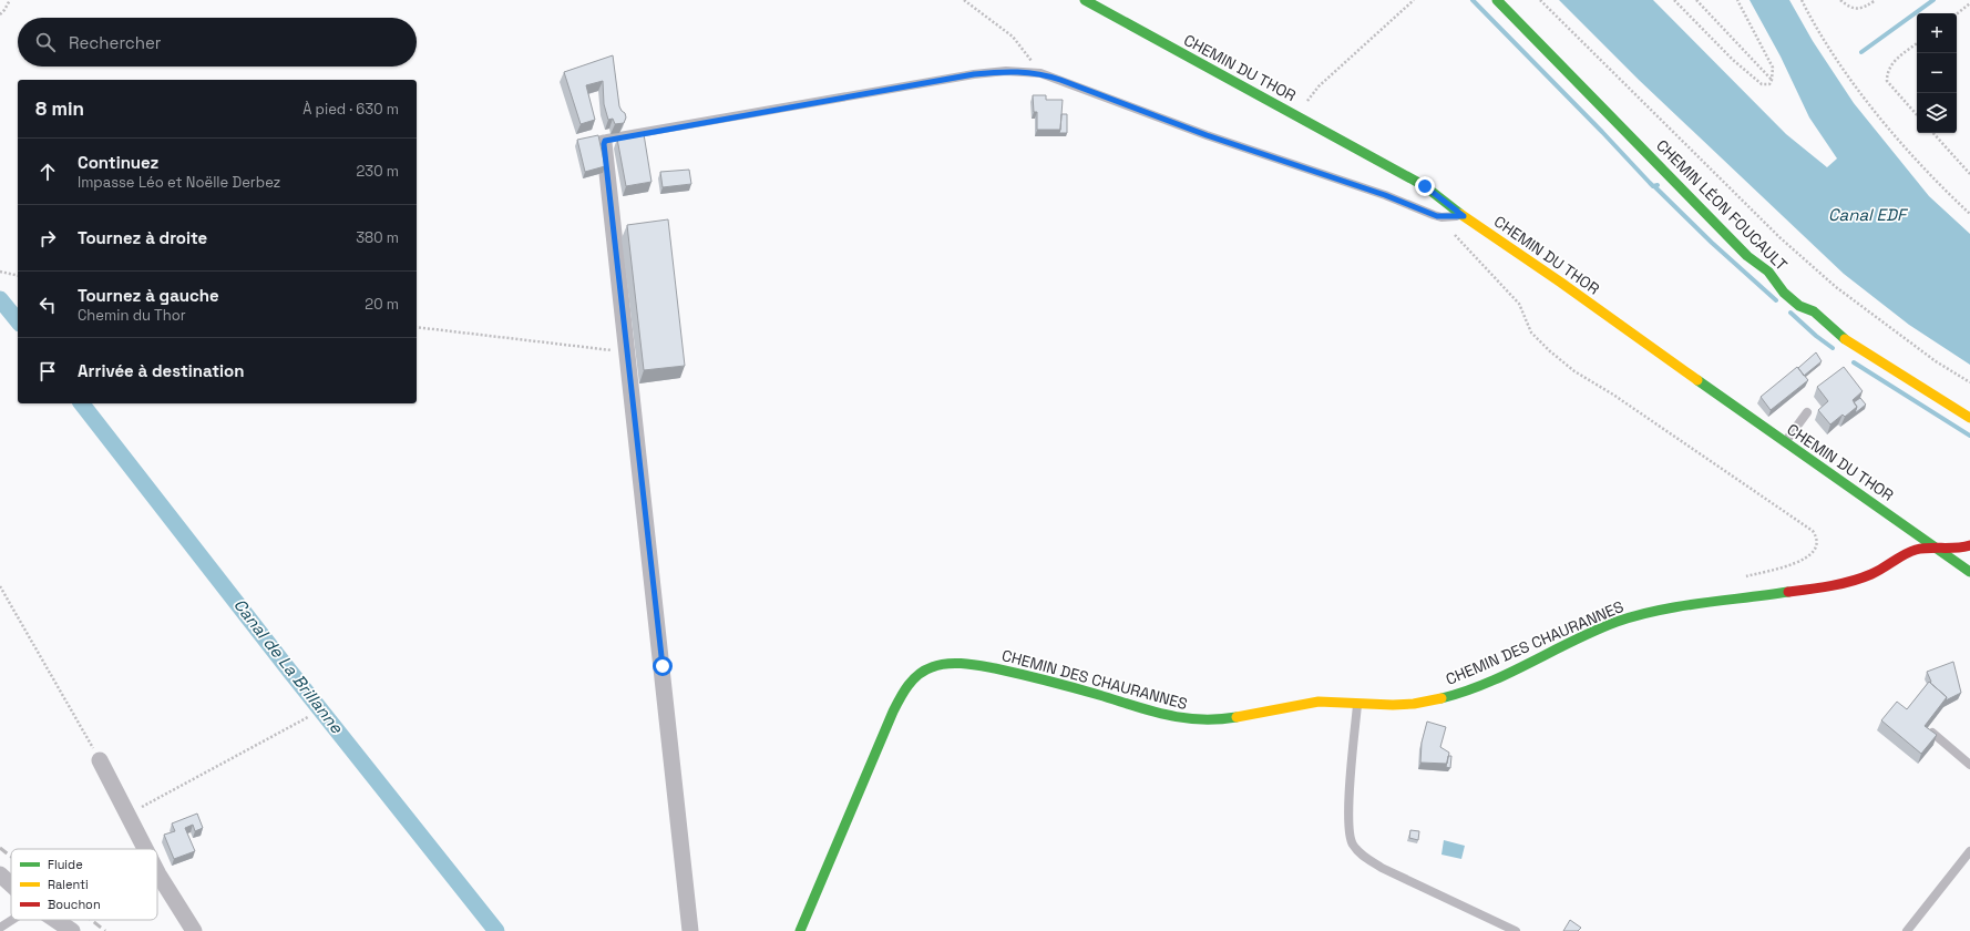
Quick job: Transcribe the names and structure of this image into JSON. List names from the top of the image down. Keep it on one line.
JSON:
{"streets":{"street":["CHEMIN DU THOR","CHEMIN LÉON FOUCAULT","CHEMIN DES CHAURANNES"]},"crossings":[["CHEMIN DU THOR","CHEMIN DES CHAURANNES"]],"water":["Canal EDF","Canal de La Brillanne"],"legend":["Fluide","Ralenti","Bouchon"],"page":{"map_buttons":["+","−"],"search":"Rechercher","heading":["8 min","À pied · 630 m"],"list":[["Continuez","Impasse Léo et Noëlle Derbez","230 m"],["Tournez à droite","380 m"],["Tournez à gauche","Chemin du Thor","20 m"],"Arrivée à destination"]}}
